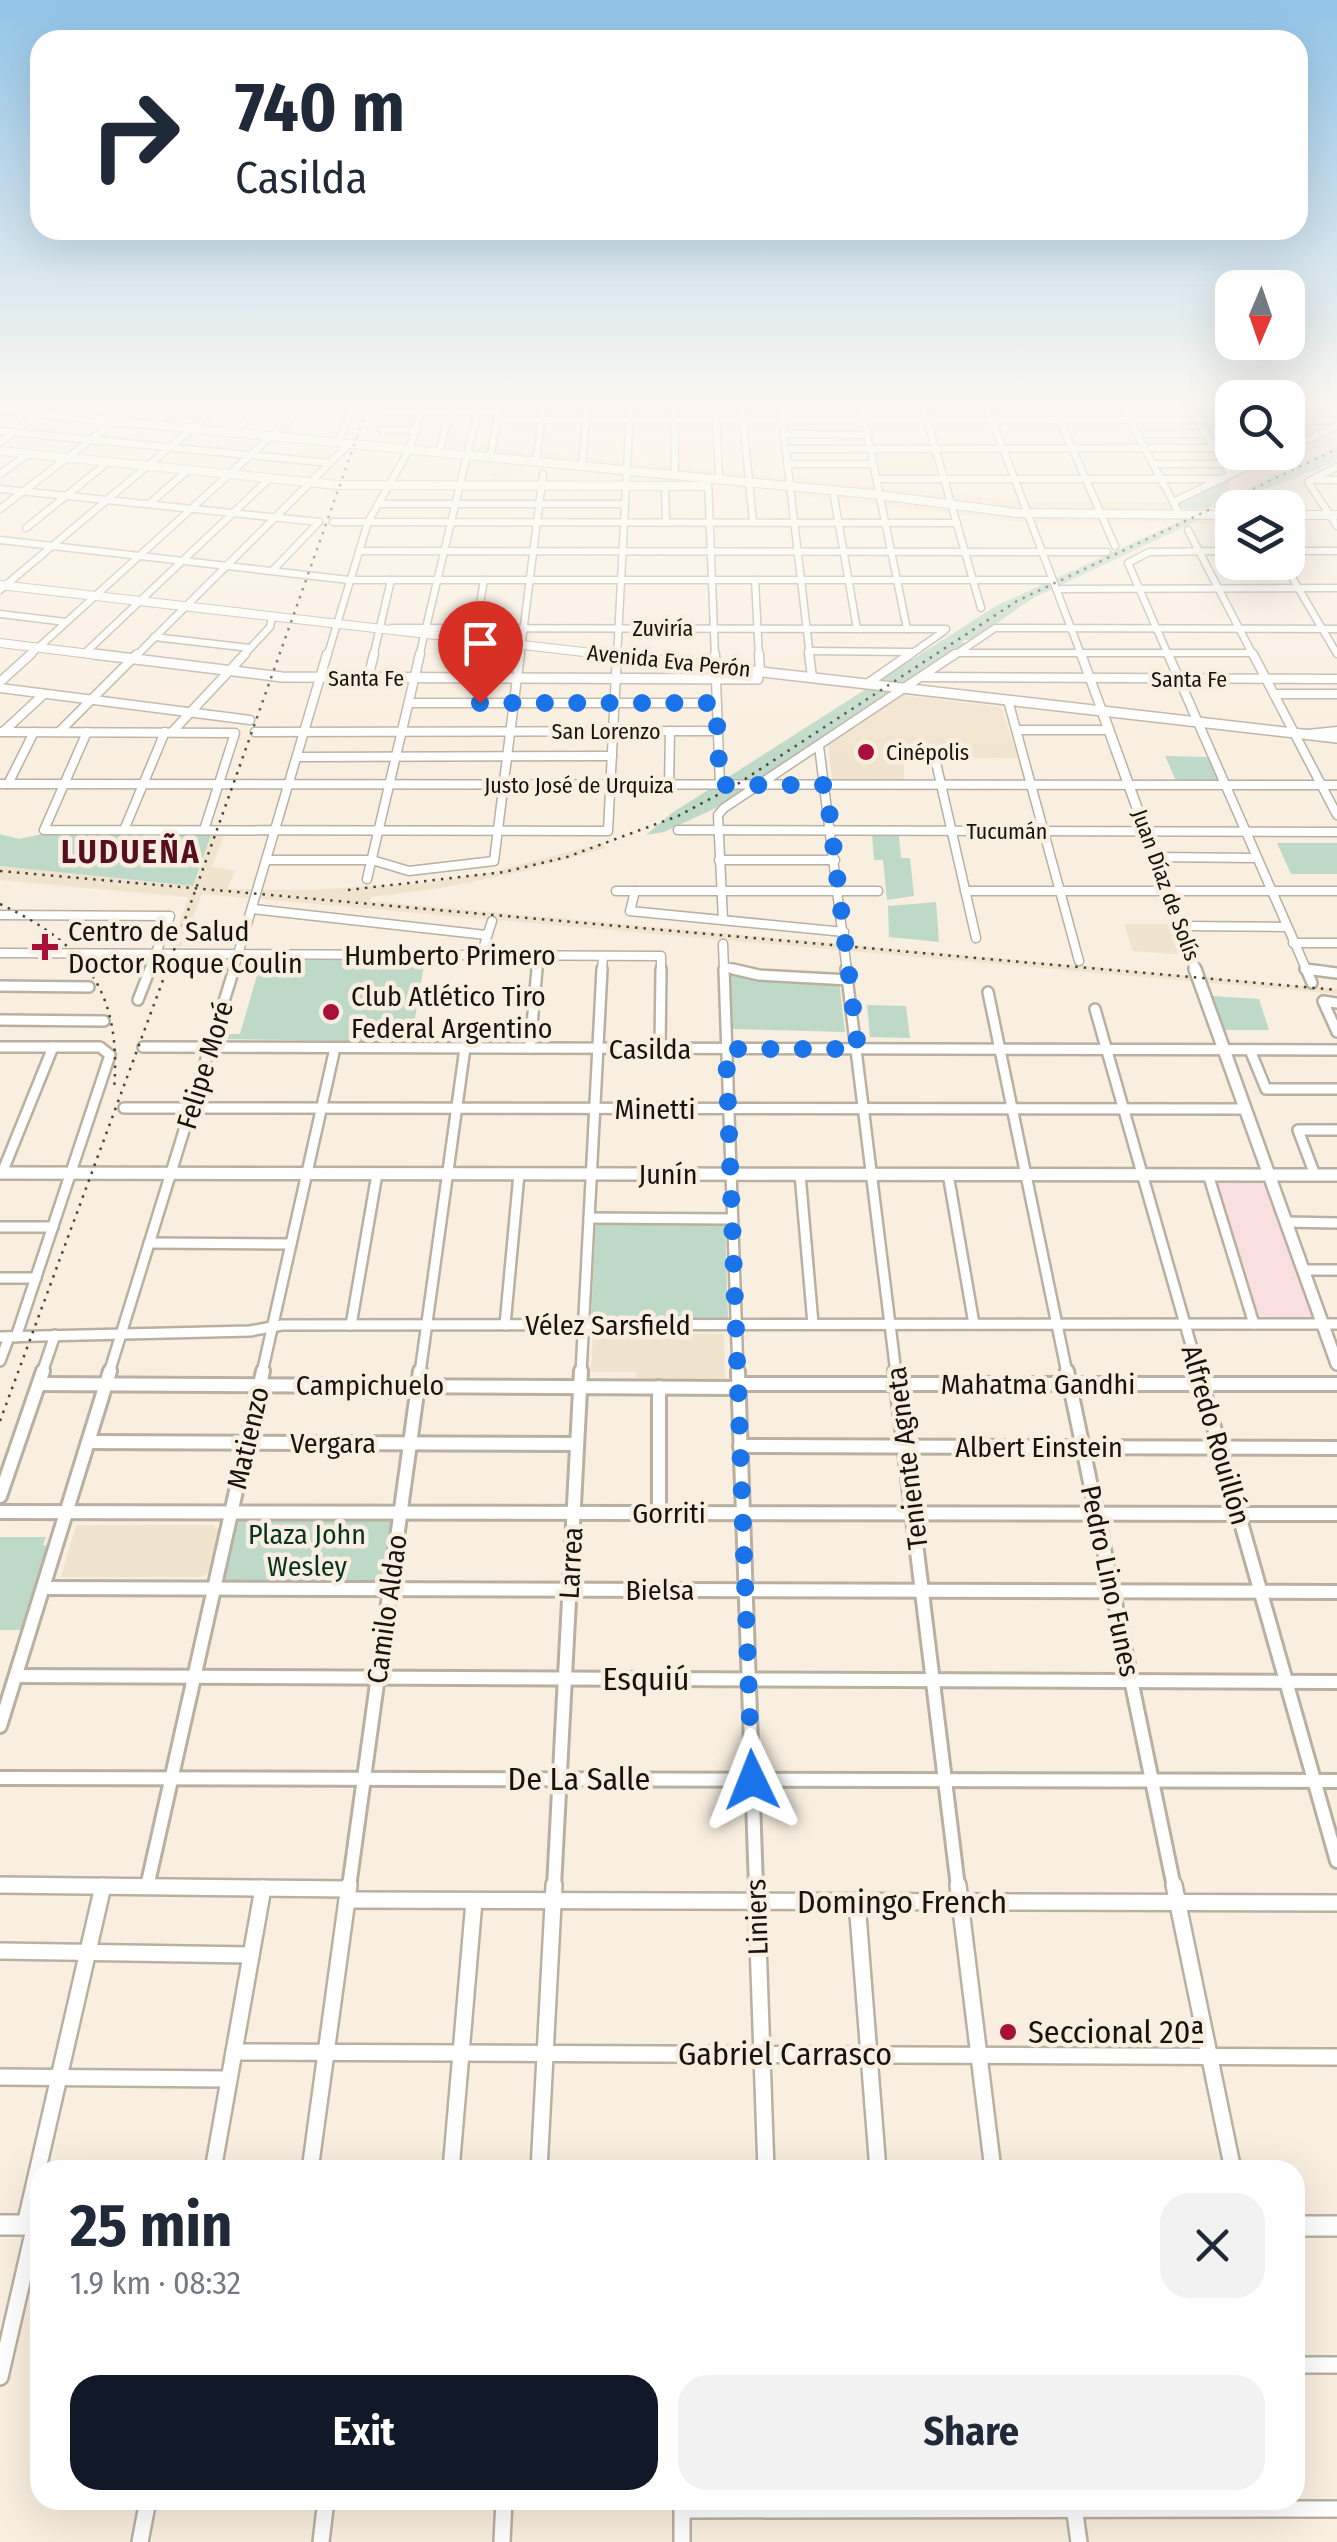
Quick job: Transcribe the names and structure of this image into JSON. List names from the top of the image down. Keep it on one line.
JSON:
{"streets":{"main road":["Avenida Eva Perón","Santa Fe","Juan Díaz de Solís","Junín"],"street":["Zuviría","San Lorenzo","Justo José de Urquiza","Tucumán","Humberto Primero","Casilda","Felipe Moré","Minetti","Vélez Sarsfield","Mahatma Gandhi","Campichuelo","Alfredo Rouillón","Matienzo","Vergara","Albert Einstein","Teniente Agneta","Gorriti","Larrea","Pedro Lino Funes","Bielsa","Camilo Aldao","Esquiú","De La Salle","Domingo French","Liniers","Gabriel Carrasco"]},"crossings":[["Zuviría","Avenida Eva Perón"],["Avenida Eva Perón","Santa Fe"],["Avenida Eva Perón","Juan Díaz de Solís"],["Avenida Eva Perón","Felipe Moré"],["Santa Fe","Juan Díaz de Solís"],["Santa Fe","Felipe Moré"],["San Lorenzo","Felipe Moré"],["Justo José de Urquiza","Juan Díaz de Solís"],["Justo José de Urquiza","Felipe Moré"],["Justo José de Urquiza","Teniente Agneta"],["Tucumán","Juan Díaz de Solís"],["Tucumán","Teniente Agneta"],["Juan Díaz de Solís","Casilda"],["Juan Díaz de Solís","Minetti"],["Juan Díaz de Solís","Junín"],["Juan Díaz de Solís","Vélez Sarsfield"],["Humberto Primero","Casilda"],["Humberto Primero","Felipe Moré"],["Humberto Primero","Larrea"],["Casilda","Felipe Moré"],["Casilda","Alfredo Rouillón"],["Casilda","Matienzo"],["Casilda","Teniente Agneta"],["Casilda","Larrea"],["Casilda","Pedro Lino Funes"],["Casilda","Camilo Aldao"],["Casilda","Liniers"],["Felipe Moré","Minetti"],["Felipe Moré","Junín"],["Felipe Moré","Vélez Sarsfield"],["Felipe Moré","Campichuelo"],["Felipe Moré","Vergara"],["Felipe Moré","Gorriti"],["Felipe Moré","Bielsa"],["Felipe Moré","Esquiú"],["Minetti","Alfredo Rouillón"],["Minetti","Matienzo"],["Minetti","Teniente Agneta"],["Minetti","Larrea"],["Minetti","Pedro Lino Funes"],["Minetti","Camilo Aldao"],["Minetti","Liniers"],["Junín","Alfredo Rouillón"],["Junín","Matienzo"],["Junín","Teniente Agneta"],["Junín","Larrea"],["Junín","Pedro Lino Funes"],["Junín","Camilo Aldao"],["Junín","Liniers"],["Vélez Sarsfield","Alfredo Rouillón"],["Vélez Sarsfield","Matienzo"],["Vélez Sarsfield","Teniente Agneta"],["Vélez Sarsfield","Larrea"],["Vélez Sarsfield","Pedro Lino Funes"],["Vélez Sarsfield","Camilo Aldao"],["Vélez Sarsfield","Liniers"],["Mahatma Gandhi","Campichuelo"],["Mahatma Gandhi","Alfredo Rouillón"],["Mahatma Gandhi","Teniente Agneta"],["Mahatma Gandhi","Larrea"],["Mahatma Gandhi","Pedro Lino Funes"],["Mahatma Gandhi","Liniers"],["Campichuelo","Matienzo"],["Campichuelo","Larrea"],["Campichuelo","Camilo Aldao"],["Alfredo Rouillón","Albert Einstein"],["Alfredo Rouillón","Gorriti"],["Alfredo Rouillón","Bielsa"],["Alfredo Rouillón","Esquiú"],["Alfredo Rouillón","De La Salle"],["Matienzo","Vergara"],["Matienzo","Gorriti"],["Matienzo","Bielsa"],["Matienzo","Esquiú"],["Matienzo","De La Salle"],["Matienzo","Domingo French"],["Vergara","Larrea"],["Vergara","Camilo Aldao"],["Albert Einstein","Teniente Agneta"],["Albert Einstein","Pedro Lino Funes"],["Albert Einstein","Liniers"],["Teniente Agneta","Gorriti"],["Teniente Agneta","Bielsa"],["Teniente Agneta","Esquiú"],["Teniente Agneta","De La Salle"],["Teniente Agneta","Domingo French"],["Teniente Agneta","Gabriel Carrasco"],["Gorriti","Larrea"],["Gorriti","Pedro Lino Funes"],["Gorriti","Camilo Aldao"],["Gorriti","Liniers"],["Larrea","Bielsa"],["Larrea","Esquiú"],["Larrea","De La Salle"],["Larrea","Domingo French"],["Larrea","Gabriel Carrasco"],["Pedro Lino Funes","Bielsa"],["Pedro Lino Funes","Esquiú"],["Pedro Lino Funes","De La Salle"],["Pedro Lino Funes","Domingo French"],["Pedro Lino Funes","Gabriel Carrasco"],["Bielsa","Camilo Aldao"],["Bielsa","Liniers"],["Camilo Aldao","Esquiú"],["Camilo Aldao","De La Salle"],["Camilo Aldao","Domingo French"],["Camilo Aldao","Gabriel Carrasco"],["Esquiú","Liniers"],["De La Salle","Liniers"],["Domingo French","Liniers"],["Liniers","Gabriel Carrasco"]],"districts":["LUDUEÑA"],"parks":["Plaza John Wesley"],"places":{"other":["Cinépolis","Club Atlético Tiro Federal Argentino","Seccional 20ª"],"health":["Centro de Salud Doctor Roque Coulin"]},"north":"bottom","page":{"turn":["740 m","Casilda"],"heading":["25 min","1.9 km · 08:32"],"buttons":["Exit","Share"]}}
